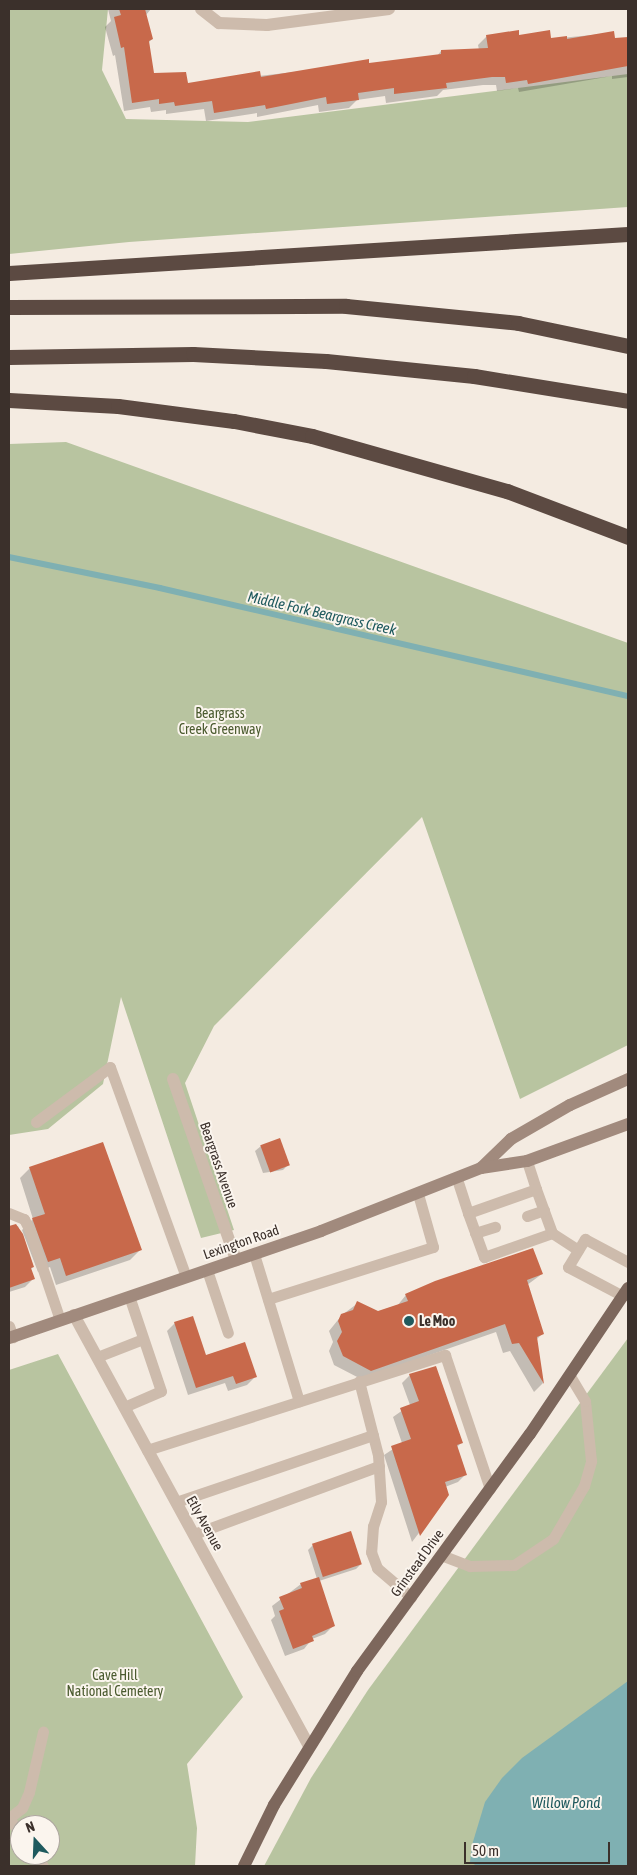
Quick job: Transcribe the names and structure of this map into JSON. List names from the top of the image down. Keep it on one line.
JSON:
{"streets":{"main road":["Lexington Road","Grinstead Drive"],"street":["Beargrass Avenue","Etly Avenue"]},"crossings":[["Beargrass Avenue","Lexington Road"],["Lexington Road","Etly Avenue"],["Etly Avenue","Grinstead Drive"]],"water":["Middle Fork Beargrass Creek","Willow Pond"],"parks":["Beargrass Creek Greenway","Cave Hill National Cemetery"],"places":["Le Moo"],"scale_bar":"50 m","north":"top"}
